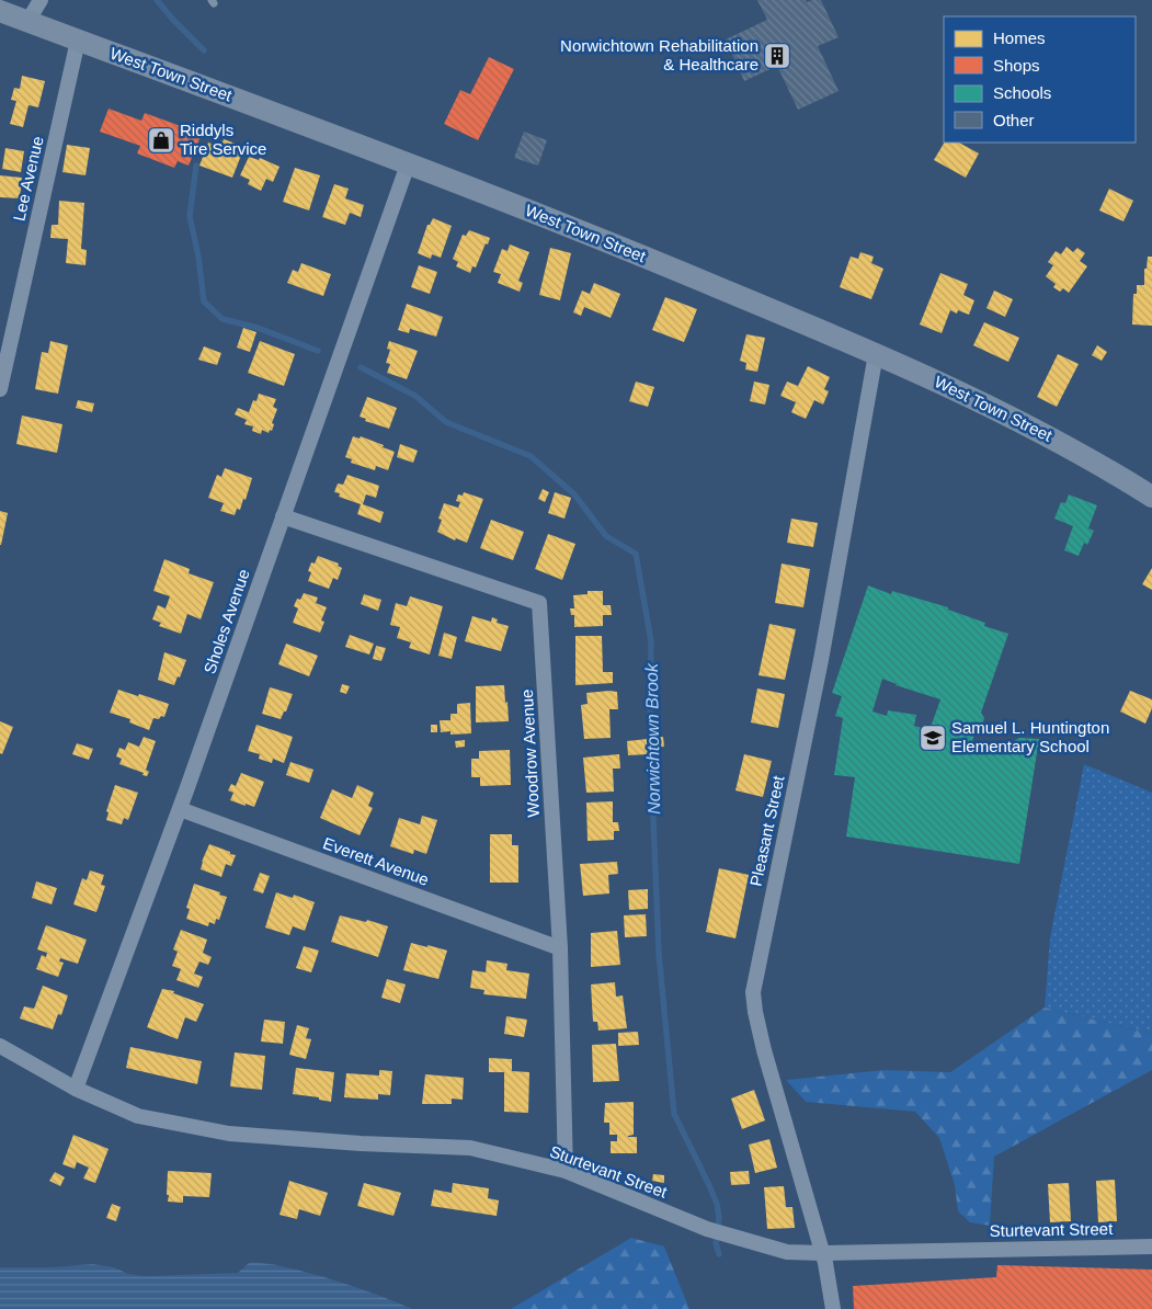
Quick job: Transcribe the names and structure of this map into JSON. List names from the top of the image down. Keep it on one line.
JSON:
{"streets":{"main road":["West Town Street"],"street":["Lee Avenue","Sholes Avenue","Woodrow Avenue","Pleasant Street","Everett Avenue","Sturtevant Street"]},"crossings":[["West Town Street","Lee Avenue"],["West Town Street","Sholes Avenue"],["West Town Street","Pleasant Street"],["Sholes Avenue","Woodrow Avenue"],["Sholes Avenue","Everett Avenue"],["Sholes Avenue","Sturtevant Street"],["Woodrow Avenue","Everett Avenue"],["Woodrow Avenue","Sturtevant Street"],["Pleasant Street","Sturtevant Street"]],"water":["Norwichtown Brook"],"places":{"building":["Norwichtown Rehabilitation & Healthcare"],"shop":["Riddyls Tire Service"],"school or university":["Samuel L. Huntington Elementary School"]},"legend":["Homes","Shops","Schools","Other"]}
